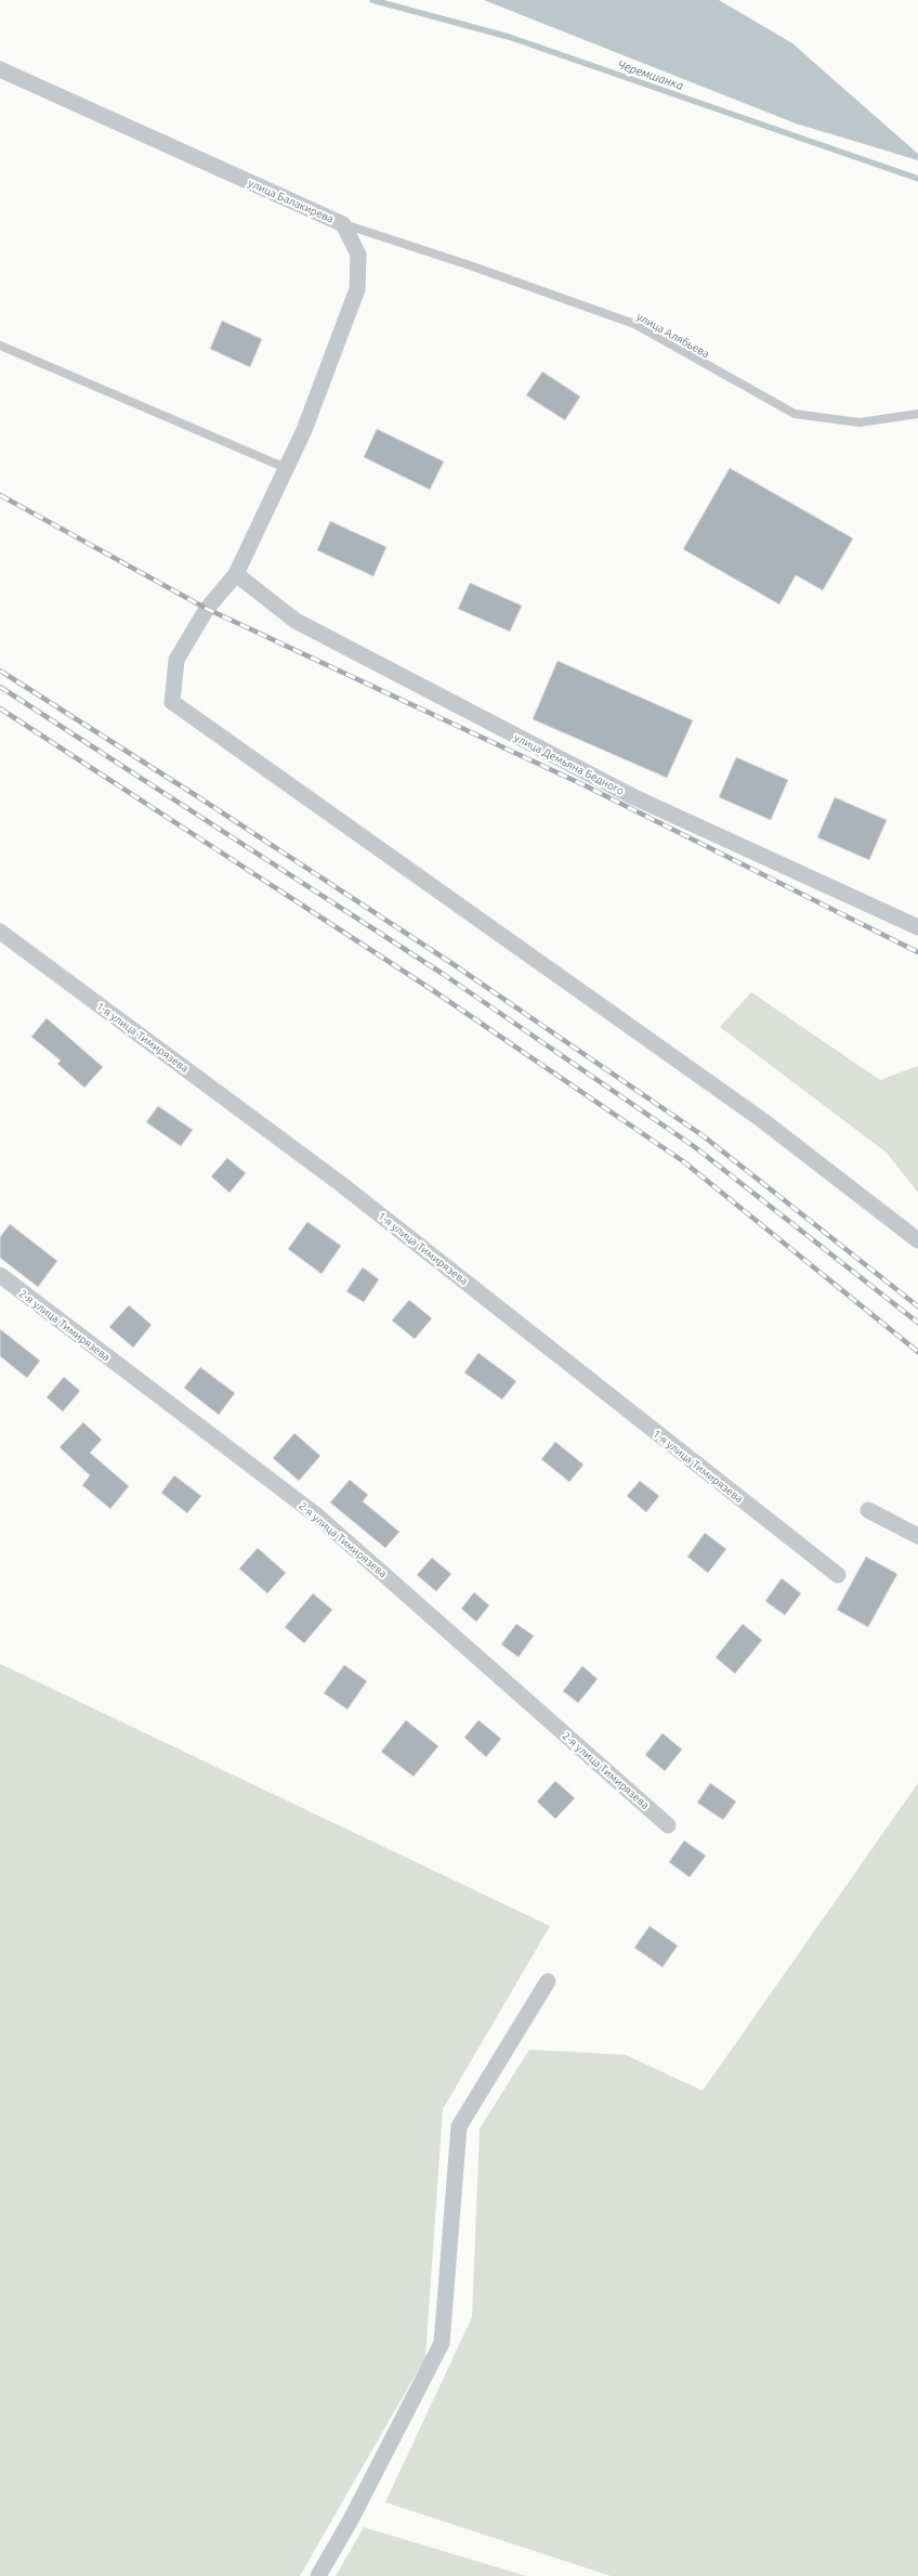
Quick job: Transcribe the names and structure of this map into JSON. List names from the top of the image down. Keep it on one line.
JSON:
{"streets":{"street":["улица Балакирева","улица Демьяна Бедного","1-я улица Тимирязева","2-я улица Тимирязева"],"lane":["улица Алябьева"]},"crossings":[["улица Балакирева","улица Алябьева"],["улица Балакирева","улица Демьяна Бедного"]],"water":["Черемшанка"]}
